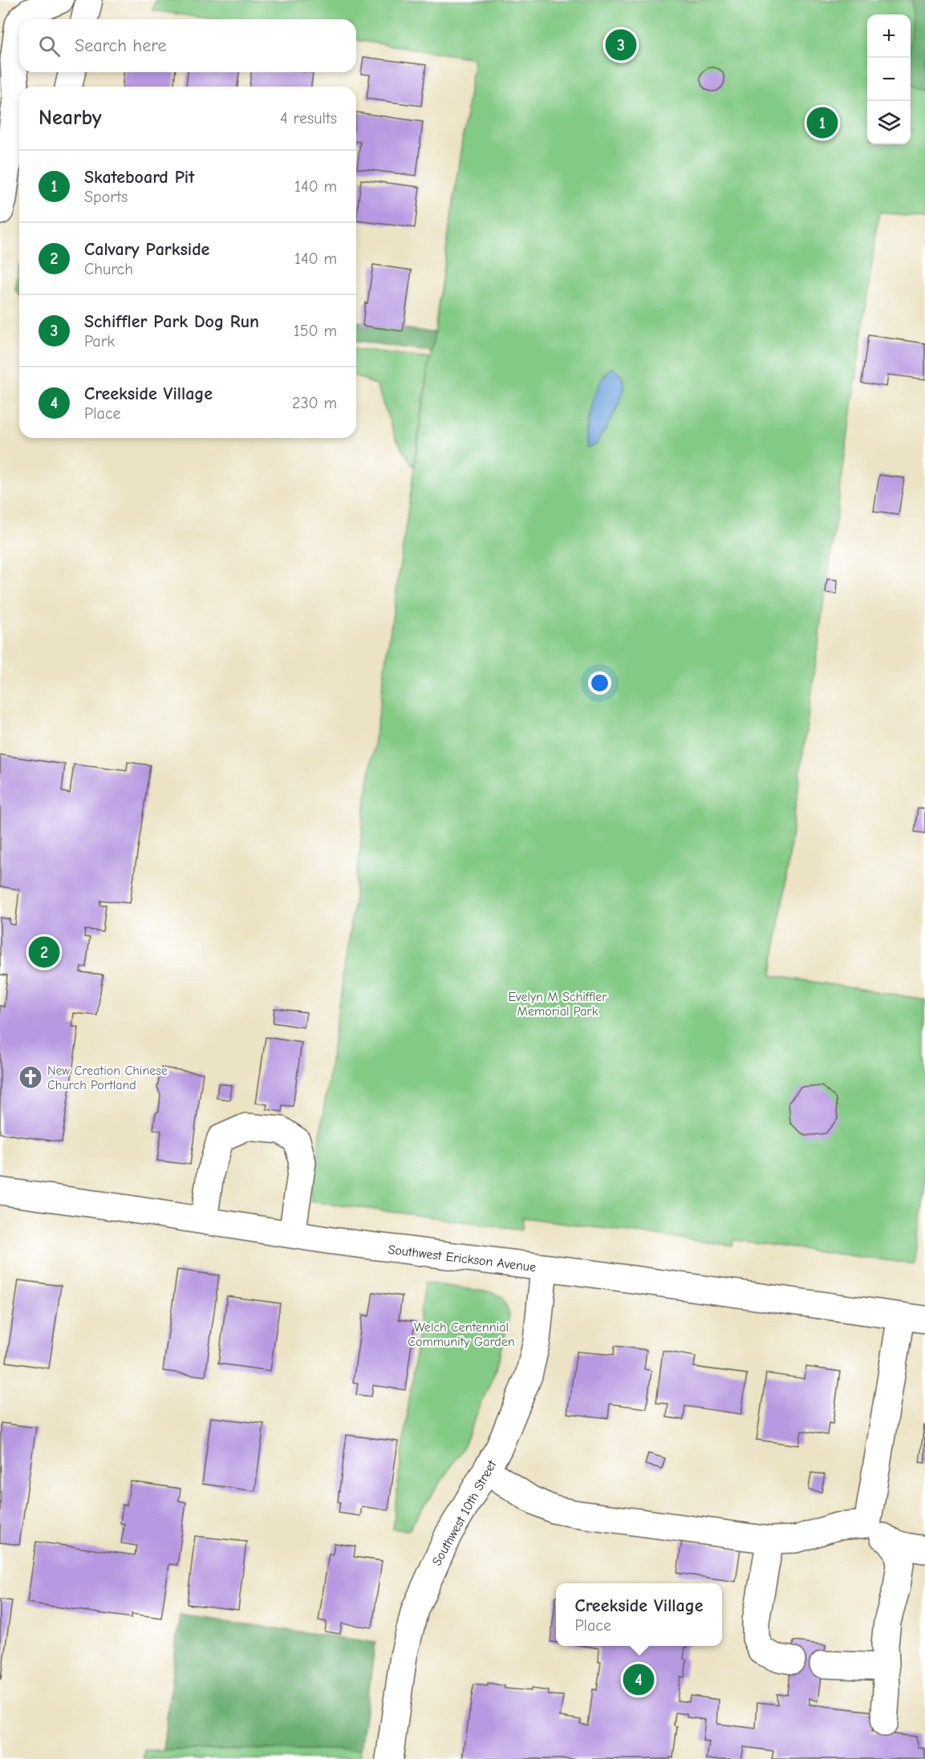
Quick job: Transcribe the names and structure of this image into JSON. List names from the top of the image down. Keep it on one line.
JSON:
{"streets":{"street":["Southwest Erickson Avenue","Southwest 10th Street"]},"crossings":[["Southwest Erickson Avenue","Southwest 10th Street"]],"parks":["Evelyn M Schiffler Memorial Park","Welch Centennial Community Garden"],"places":{"church":["New Creation Chinese Church Portland"]},"page":{"map_buttons":["+","−"],"search":"Search here","pins":["3","1","2","4"],"heading":["Nearby","4 results"],"list":[{"mark":"1","name":"Skateboard Pit","note":"Sports","value":"140 m"},{"mark":"2","name":"Calvary Parkside","note":"Church","value":"140 m"},{"mark":"3","name":"Schiffler Park Dog Run","note":"Park","value":"150 m"},{"mark":"4","name":"Creekside Village","note":"Place","value":"230 m"}],"popup":["Creekside Village","Place"]}}
